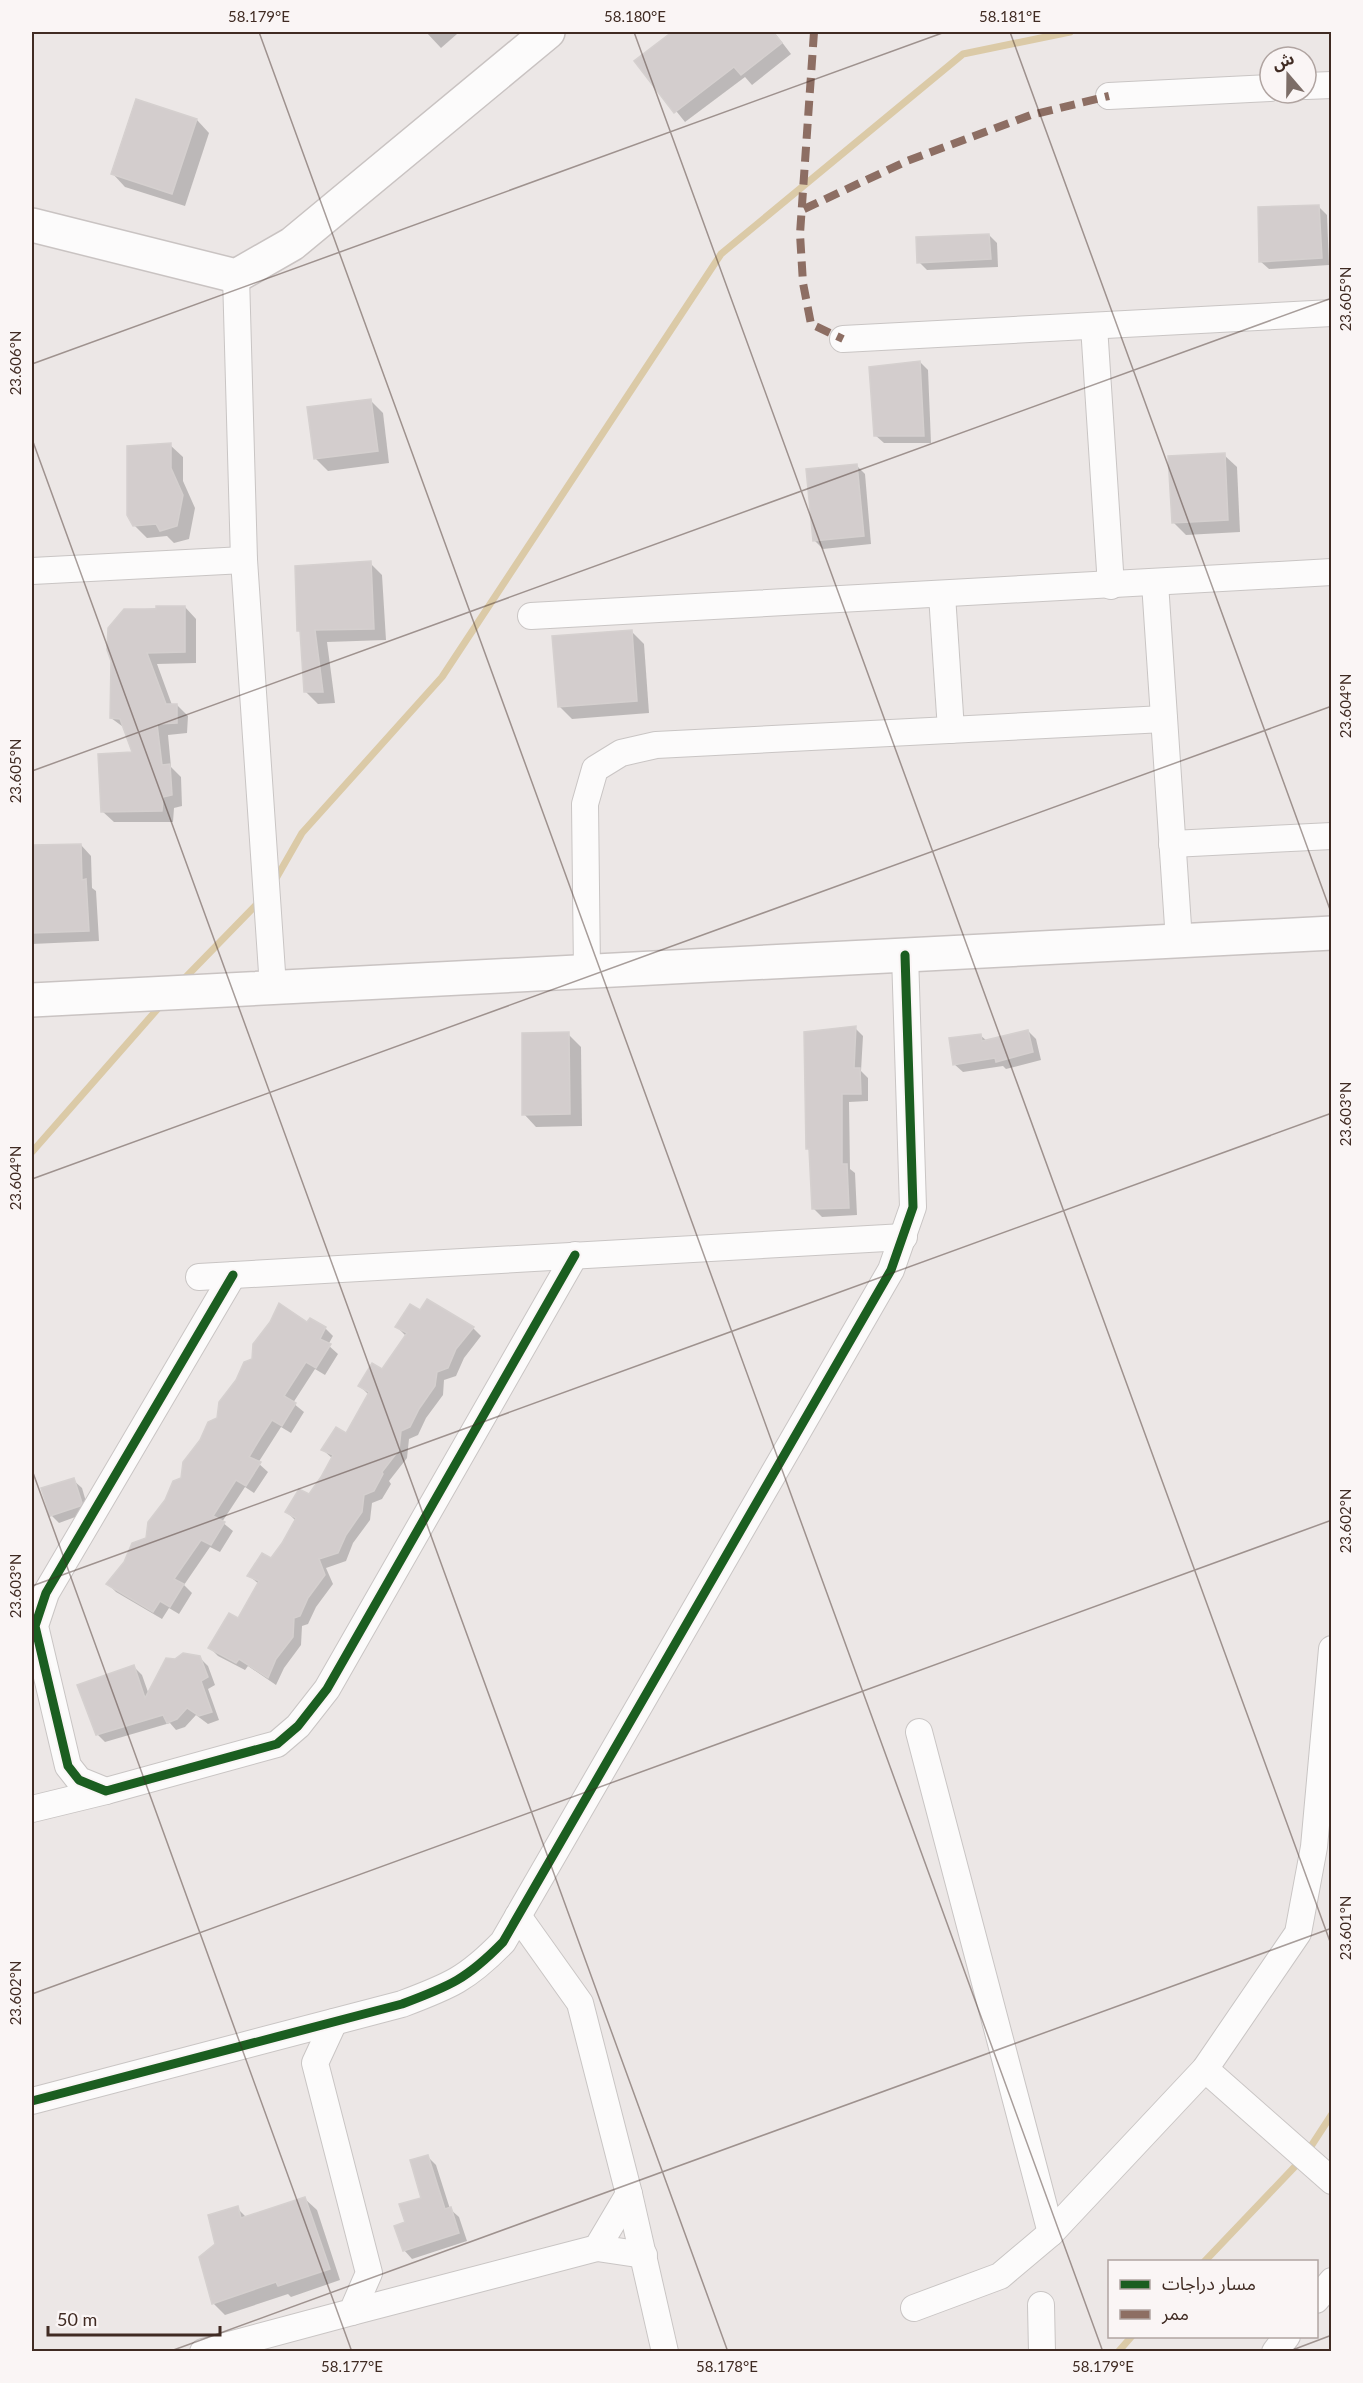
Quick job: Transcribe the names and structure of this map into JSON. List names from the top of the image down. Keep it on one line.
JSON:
{"legend":["مسار دراجات","ممر"],"scale_bar":"50 m","north":"top","coordinates":["58.179°E","58.180°E","58.181°E","23.605°N","23.606°N","23.604°N","23.603°N","23.602°N","23.601°N","58.177°E","58.178°E"]}
